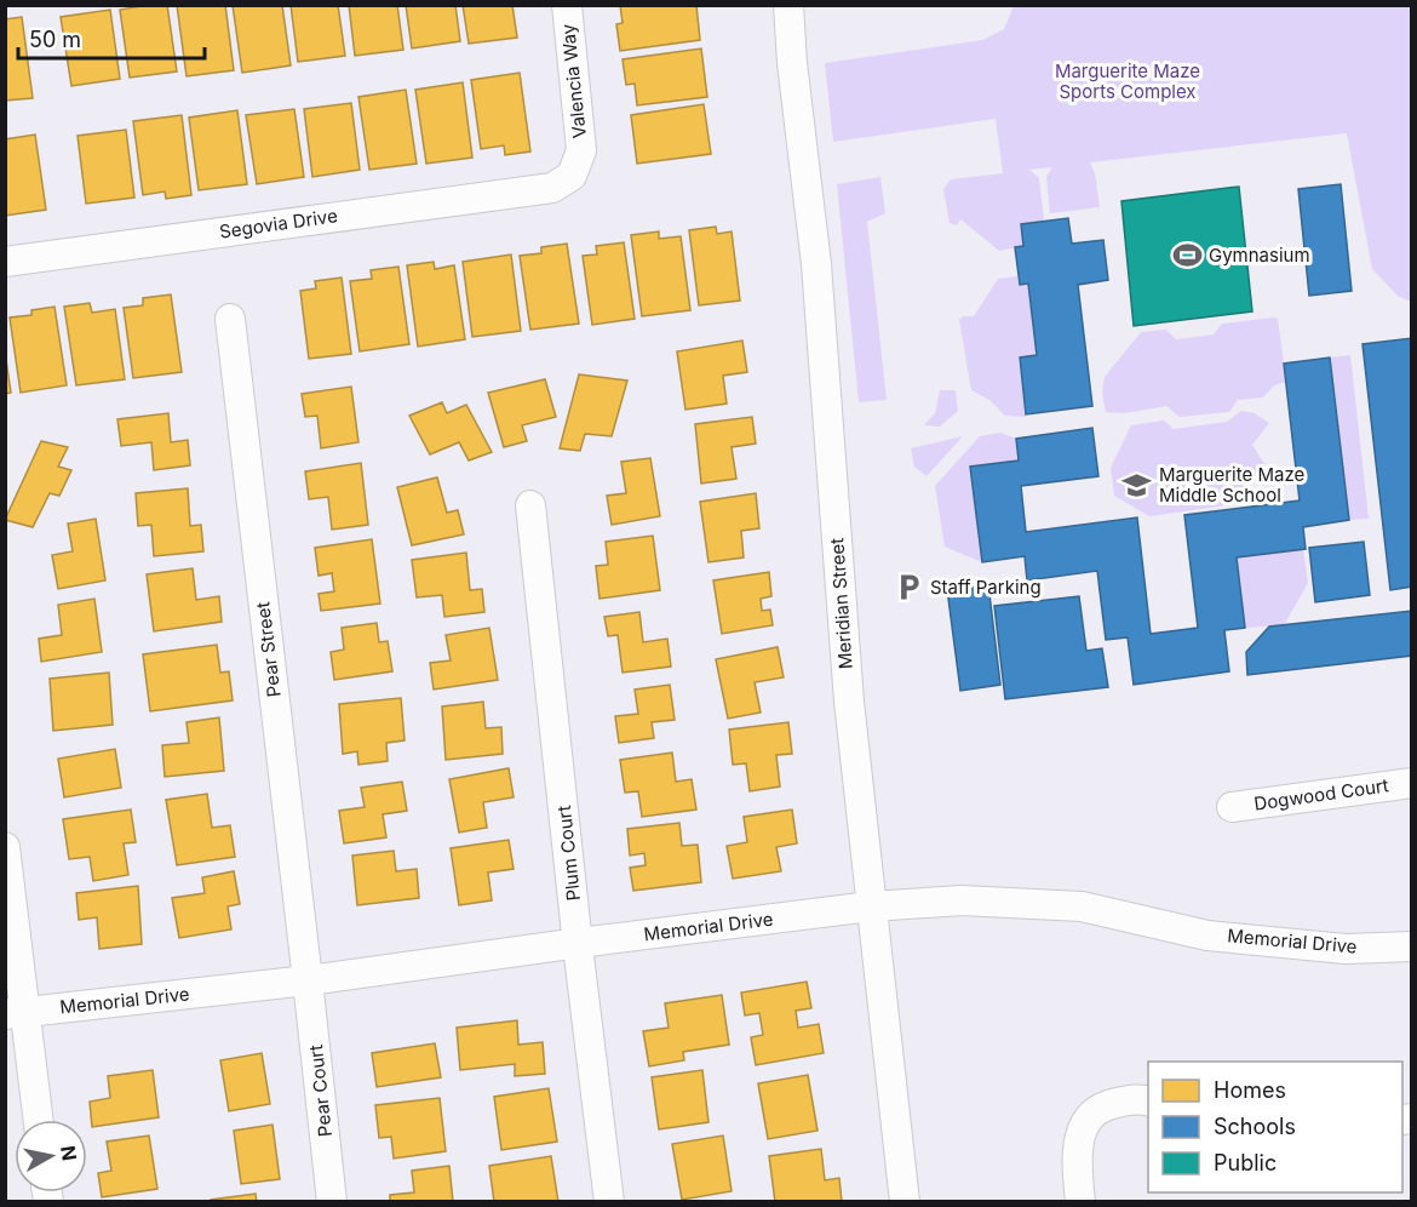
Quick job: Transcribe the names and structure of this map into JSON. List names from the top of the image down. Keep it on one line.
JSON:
{"streets":{"street":["Valencia Way","Segovia Drive","Meridian Street","Pear Street","Dogwood Court","Plum Court","Memorial Drive","Pear Court"]},"crossings":[["Valencia Way","Segovia Drive"],["Meridian Street","Memorial Drive"],["Pear Street","Memorial Drive"],["Pear Street","Pear Court"],["Plum Court","Memorial Drive"],["Memorial Drive","Pear Court"]],"parks":["Marguerite Maze Sports Complex"],"places":{"sports":["Gymnasium"],"school or university":["Marguerite Maze Middle School"],"parking":["Staff Parking"]},"legend":["Homes","Schools","Public"],"scale_bar":"50 m","north":"right"}
